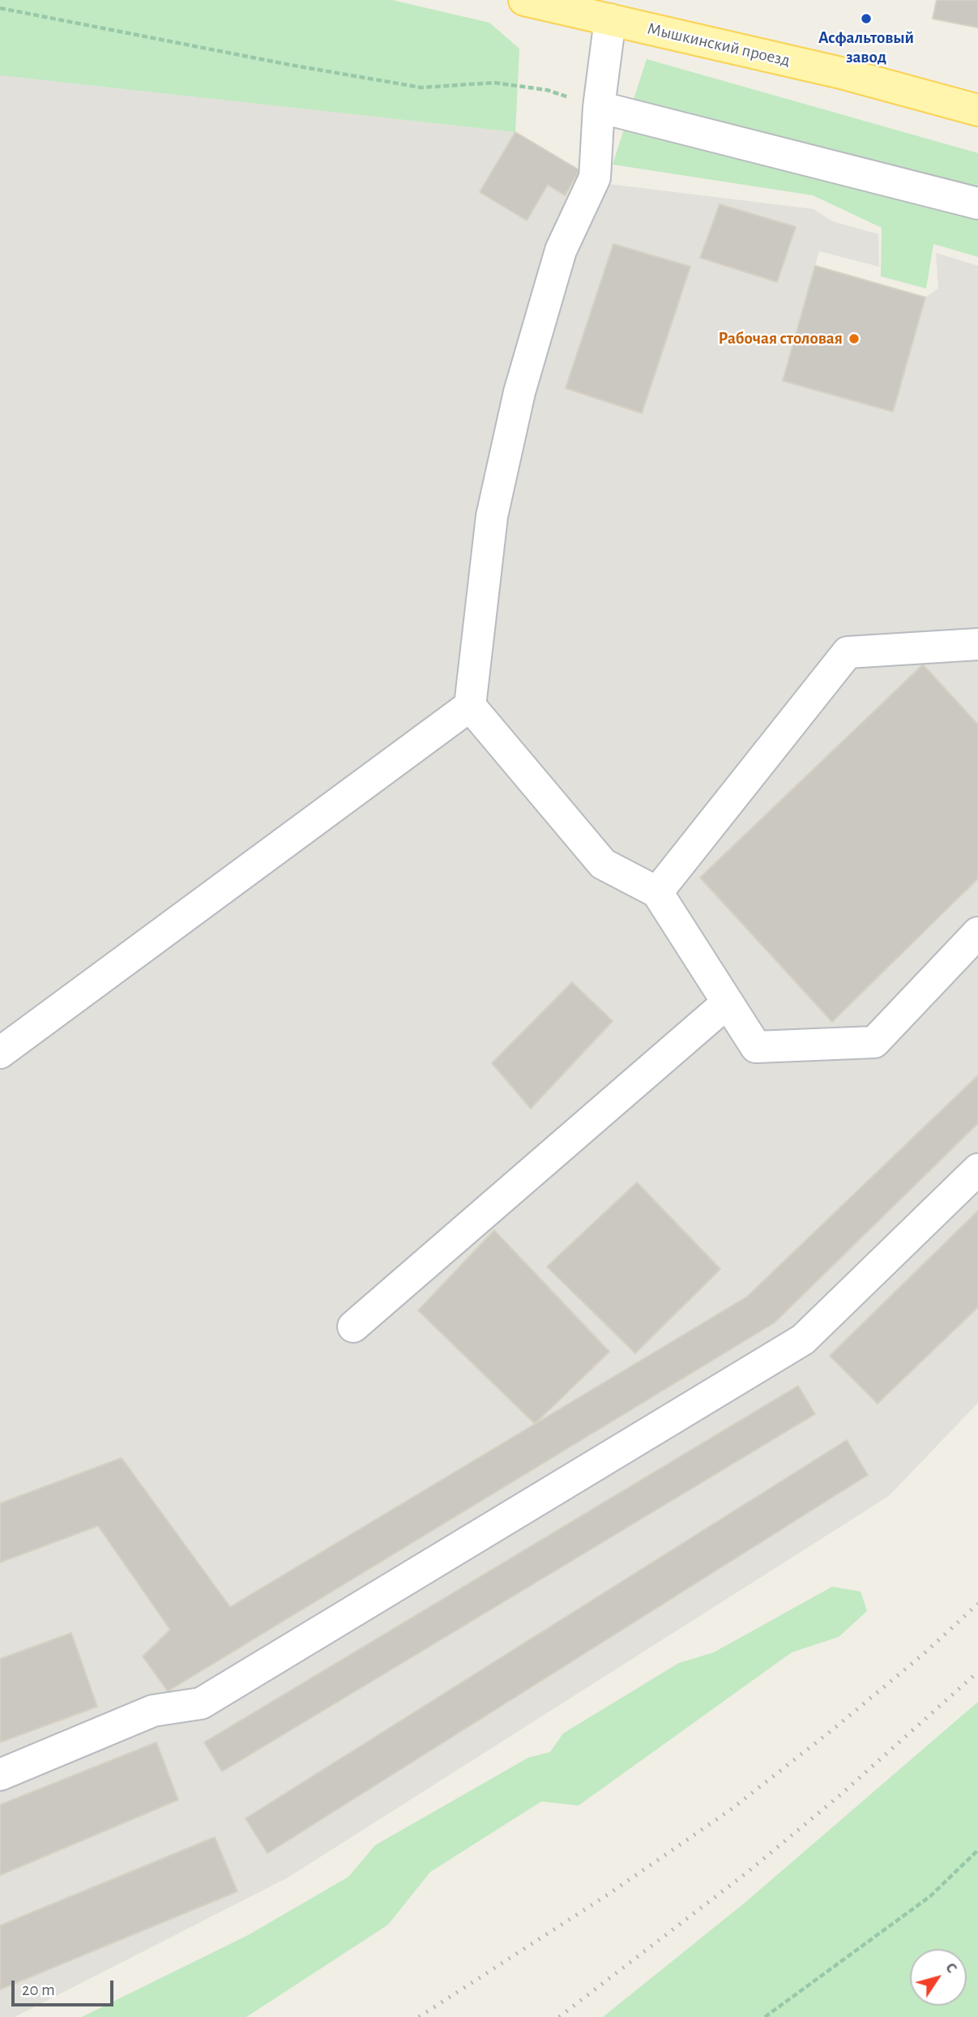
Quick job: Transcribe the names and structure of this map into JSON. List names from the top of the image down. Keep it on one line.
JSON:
{"streets":{"main road":["Мышкинский проезд"]},"places":["Асфальтовый завод","Рабочая столовая"],"scale_bar":"20 m","north":"top right"}
